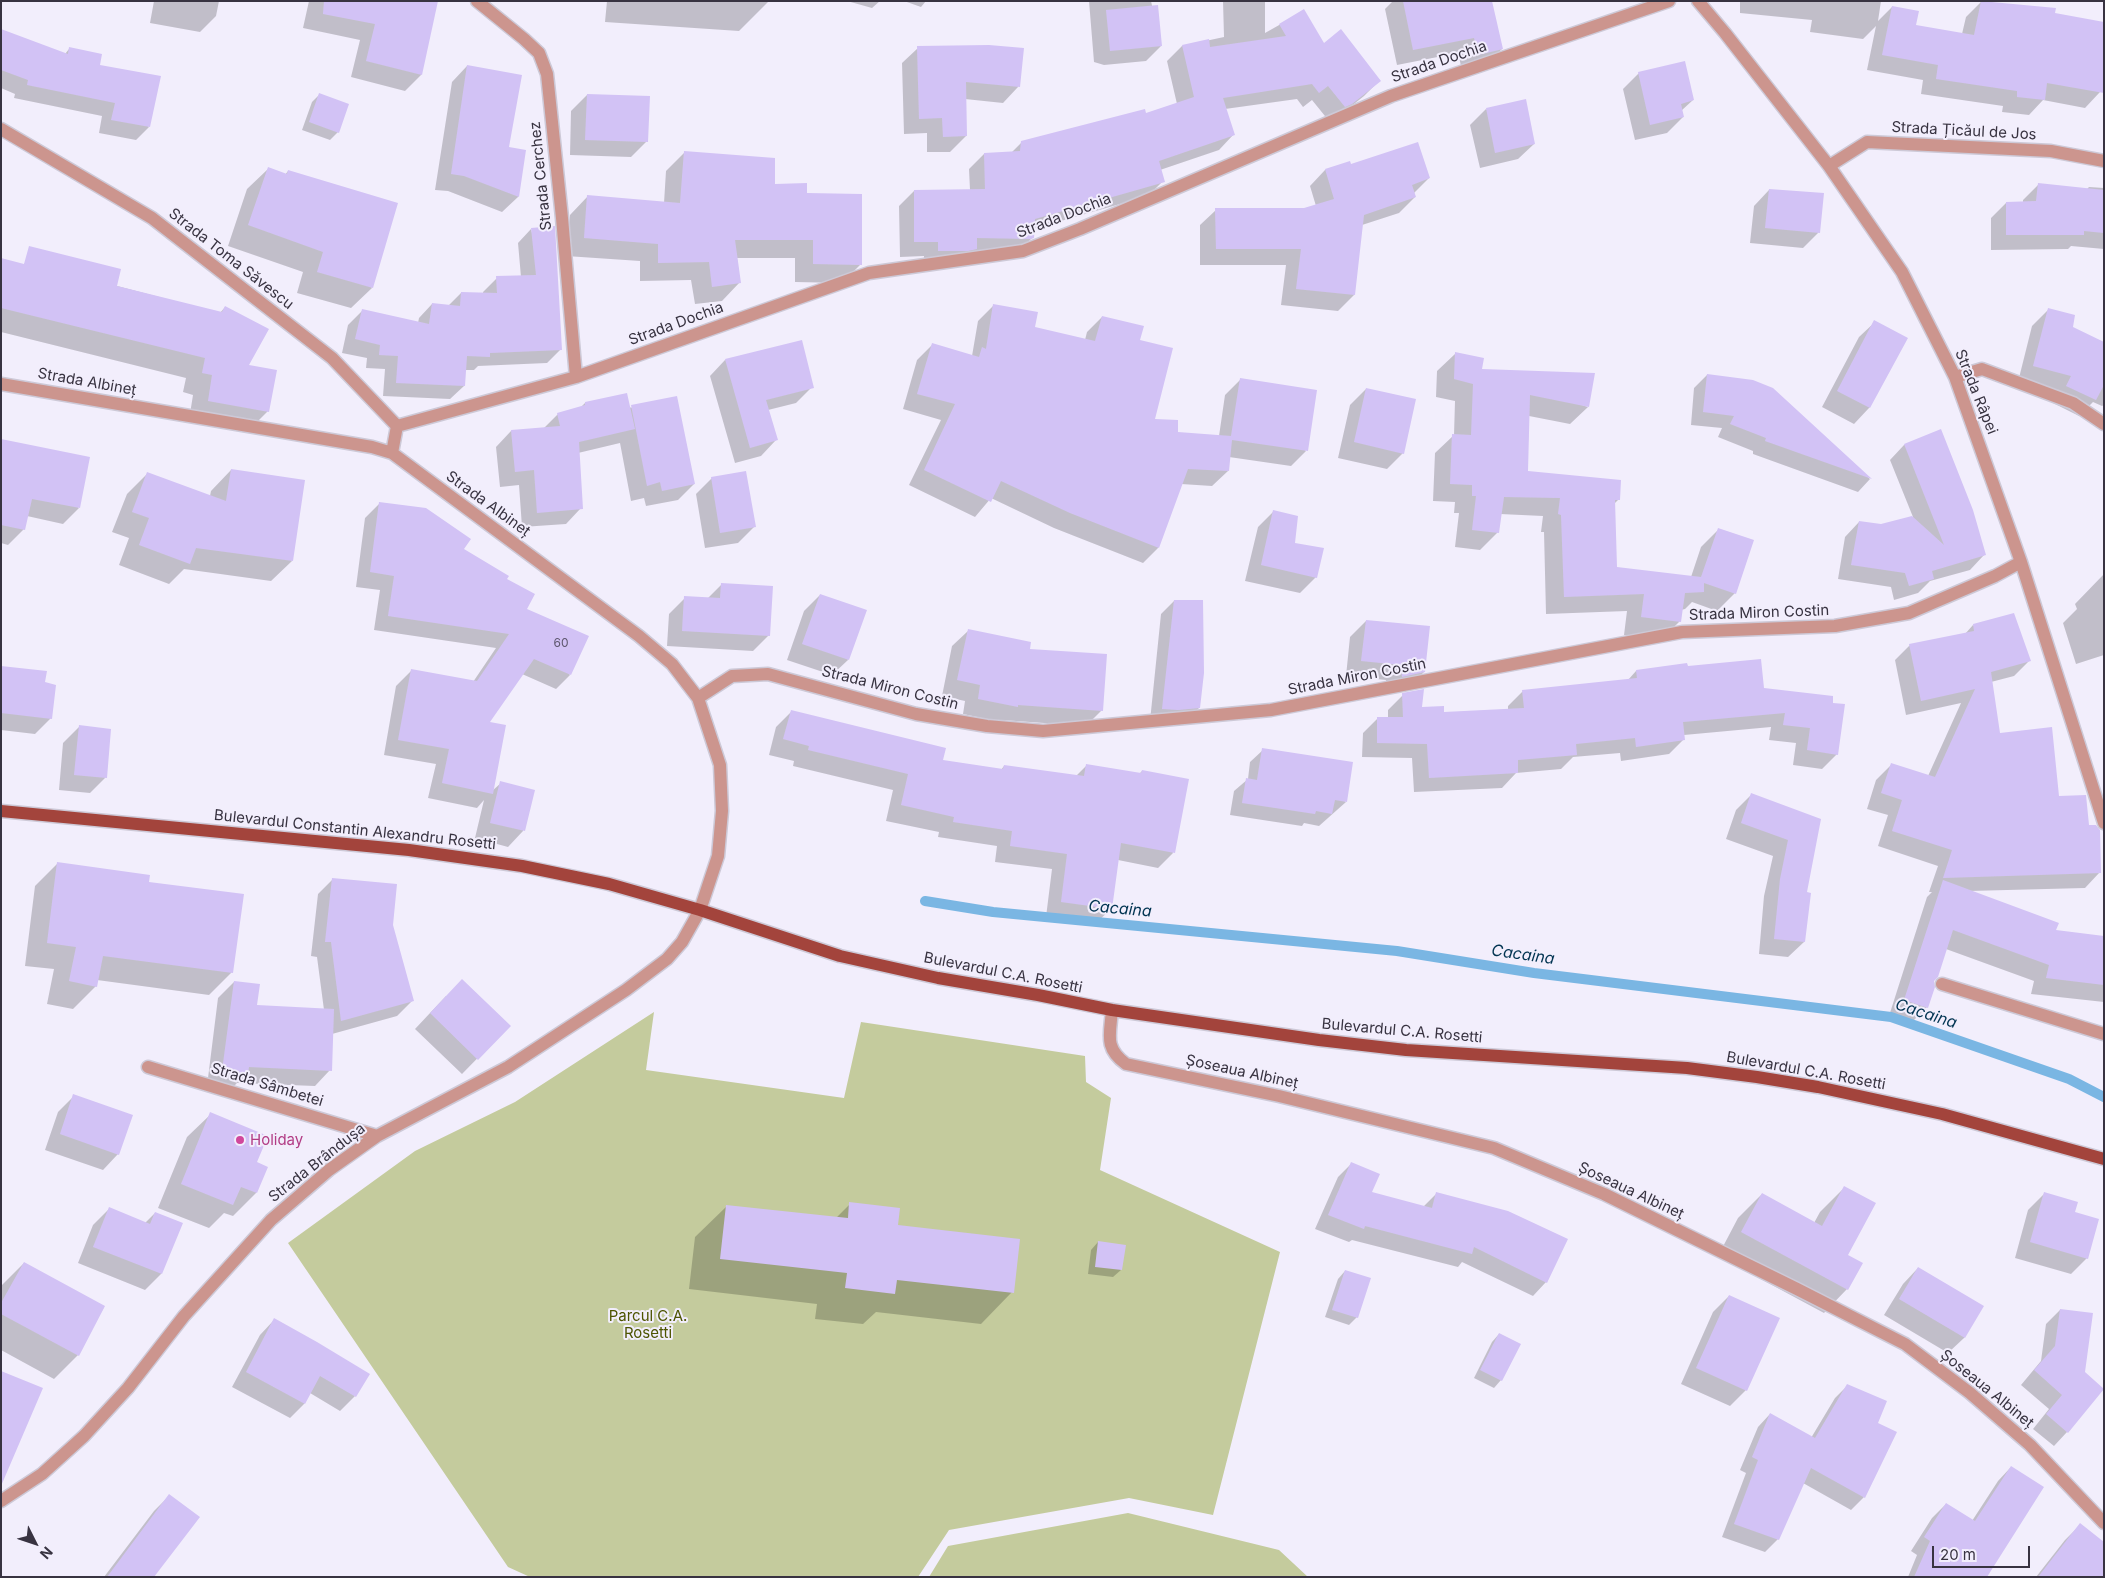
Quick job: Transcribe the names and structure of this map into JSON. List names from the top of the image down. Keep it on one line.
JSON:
{"streets":{"main road":["Bulevardul Constantin Alexandru Rosetti","Bulevardul C.A. Rosetti"],"street":["Strada Dochia","Strada Țicăul de Jos","Strada Cerchez","Strada Toma Săvescu","Strada Albineț","Strada Râpei","Strada Miron Costin","Șoseaua Albineț","Strada Sâmbetei","Strada Brândușa"]},"crossings":[["Strada Dochia","Strada Cerchez"],["Strada Dochia","Strada Toma Săvescu"],["Strada Țicăul de Jos","Strada Râpei"],["Strada Albineț","Strada Miron Costin"],["Strada Albineț","Bulevardul Constantin Alexandru Rosetti"],["Strada Albineț","Bulevardul C.A. Rosetti"],["Strada Albineț","Strada Brândușa"],["Strada Râpei","Strada Miron Costin"],["Bulevardul Constantin Alexandru Rosetti","Bulevardul C.A. Rosetti"],["Bulevardul Constantin Alexandru Rosetti","Strada Brândușa"],["Bulevardul C.A. Rosetti","Șoseaua Albineț"],["Bulevardul C.A. Rosetti","Strada Brândușa"],["Strada Sâmbetei","Strada Brândușa"]],"water":["Cacaina"],"parks":["Parcul C.A. Rosetti"],"places":["Holiday"],"house_numbers":["60"],"scale_bar":"20 m","north":"bottom right"}
